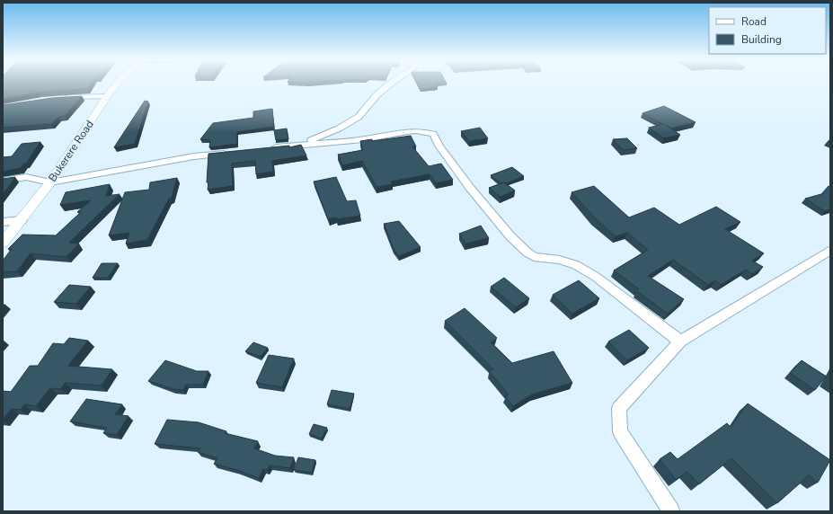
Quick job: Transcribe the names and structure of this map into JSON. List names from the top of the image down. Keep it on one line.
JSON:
{"streets":{"street":["Bukerere Road"]},"legend":["Road","Building"]}
